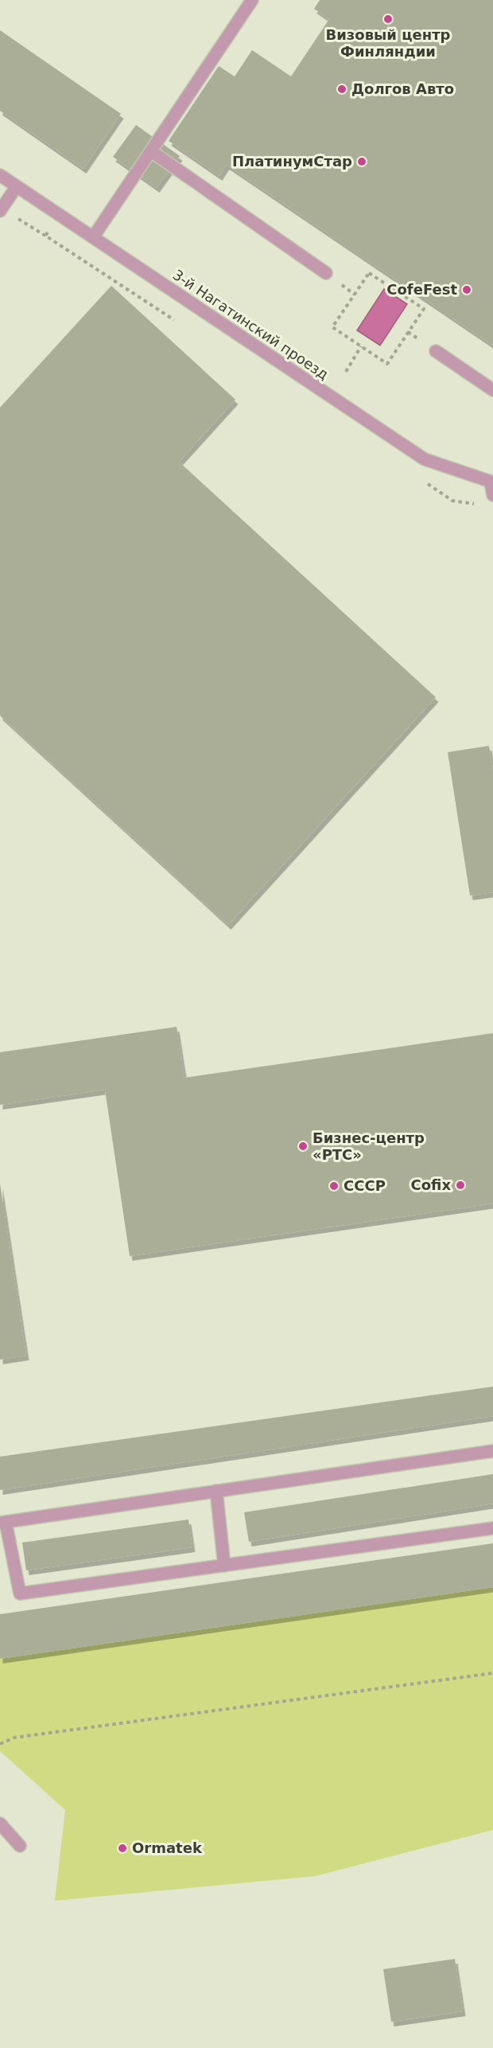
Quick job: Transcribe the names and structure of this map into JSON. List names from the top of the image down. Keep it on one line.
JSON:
{"streets":{"street":["3-й Нагатинский проезд"]},"places":["Визовый центр Финляндии","Долгов Авто","ПлатинумСтар","CofeFest","Бизнес-центр «РТС»","Cofix","СССР","Ormatek"]}
